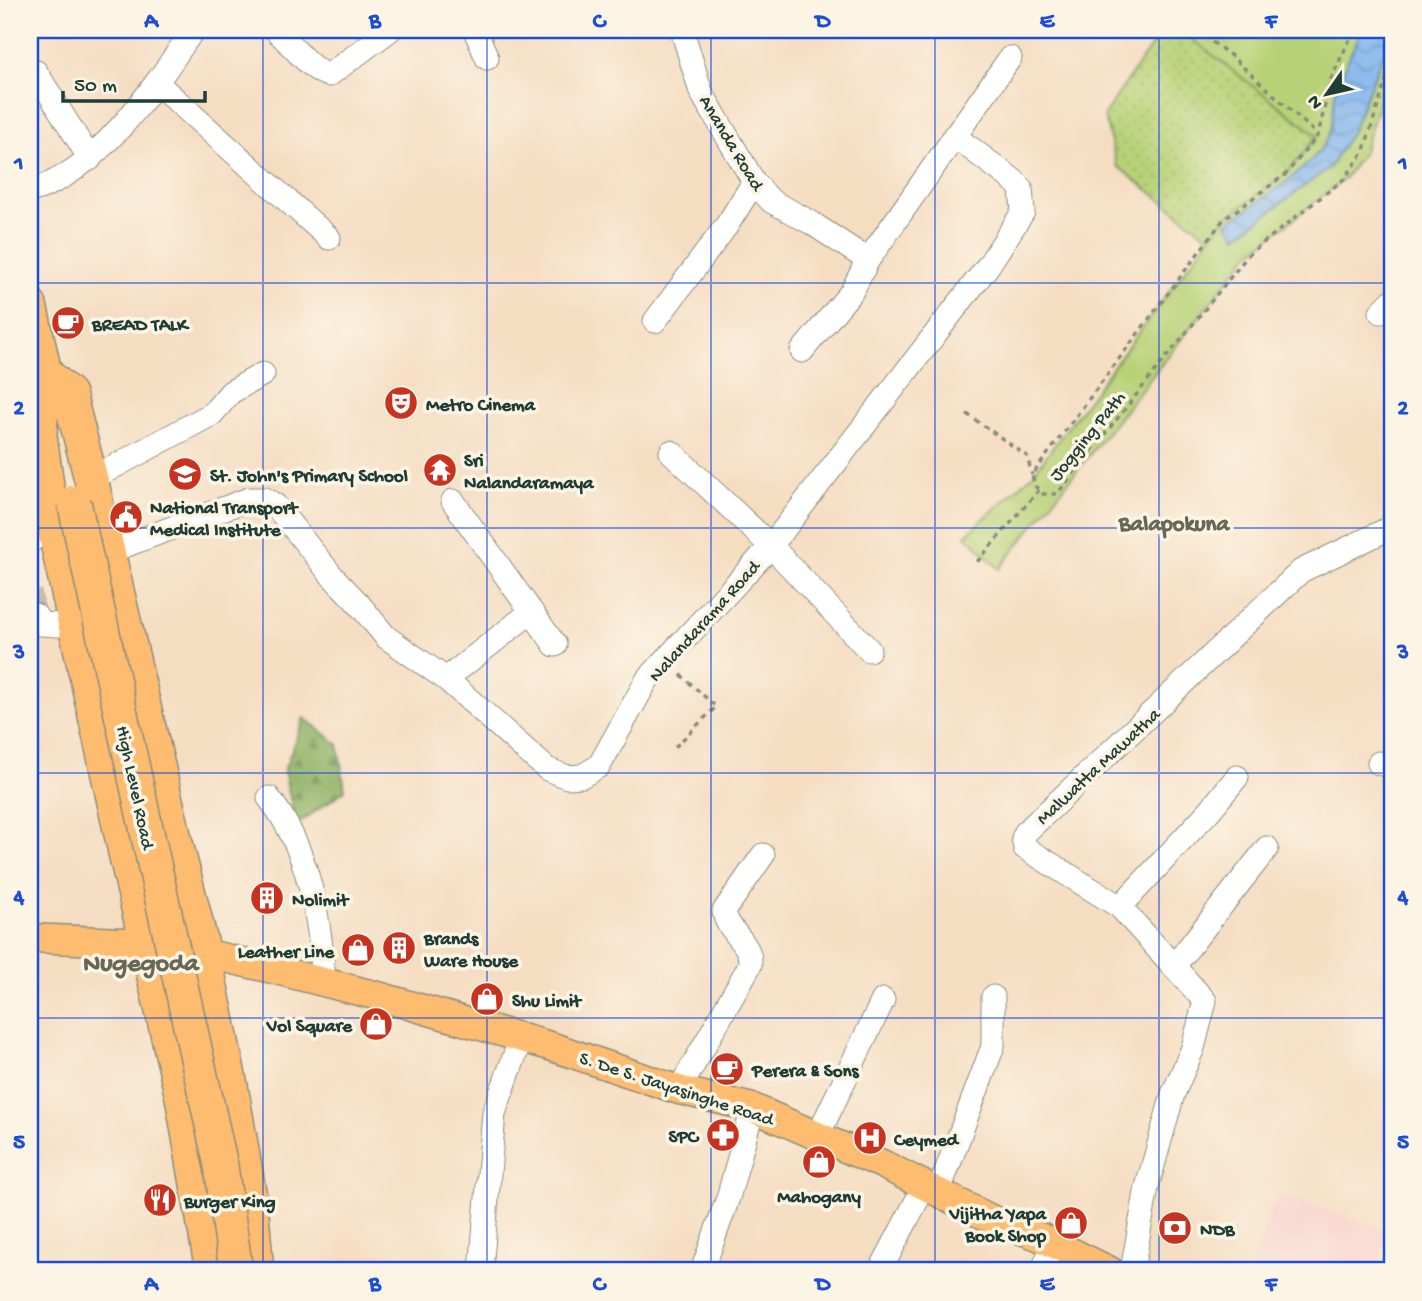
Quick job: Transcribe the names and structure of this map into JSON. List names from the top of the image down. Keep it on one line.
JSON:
{"streets":{"highway":["High Level Road"],"main road":["S. De S. Jayasinghe Road"],"street":["Ananda Road","Nalandarama Road","Malwatta Mawatha"],"path":["Jogging Path"]},"districts":["Balapokuna","Nugegoda"],"places":{"cafe":["BREAD TALK","Perera & Sons"],"theatre":["Metro Cinema"],"temple":["Sri Nalandaramaya"],"school or university":["St. John's Primary School"],"public building":["National Transport Medical Institute"],"building":["Nolimit","Brands Ware House"],"shop":["Leather Line","Shu Limit","Vol Square","Mahogany","Vijitha Yapa Book Shop"],"pharmacy":["SPC"],"hospital":["Ceymed"],"restaurant":["Burger King"],"bank":["NDB"]},"scale_bar":"50 m","north":"bottom left","grid":{"columns":["A","B","C","D","E","F"],"rows":["1","2","3","4","5"]}}
